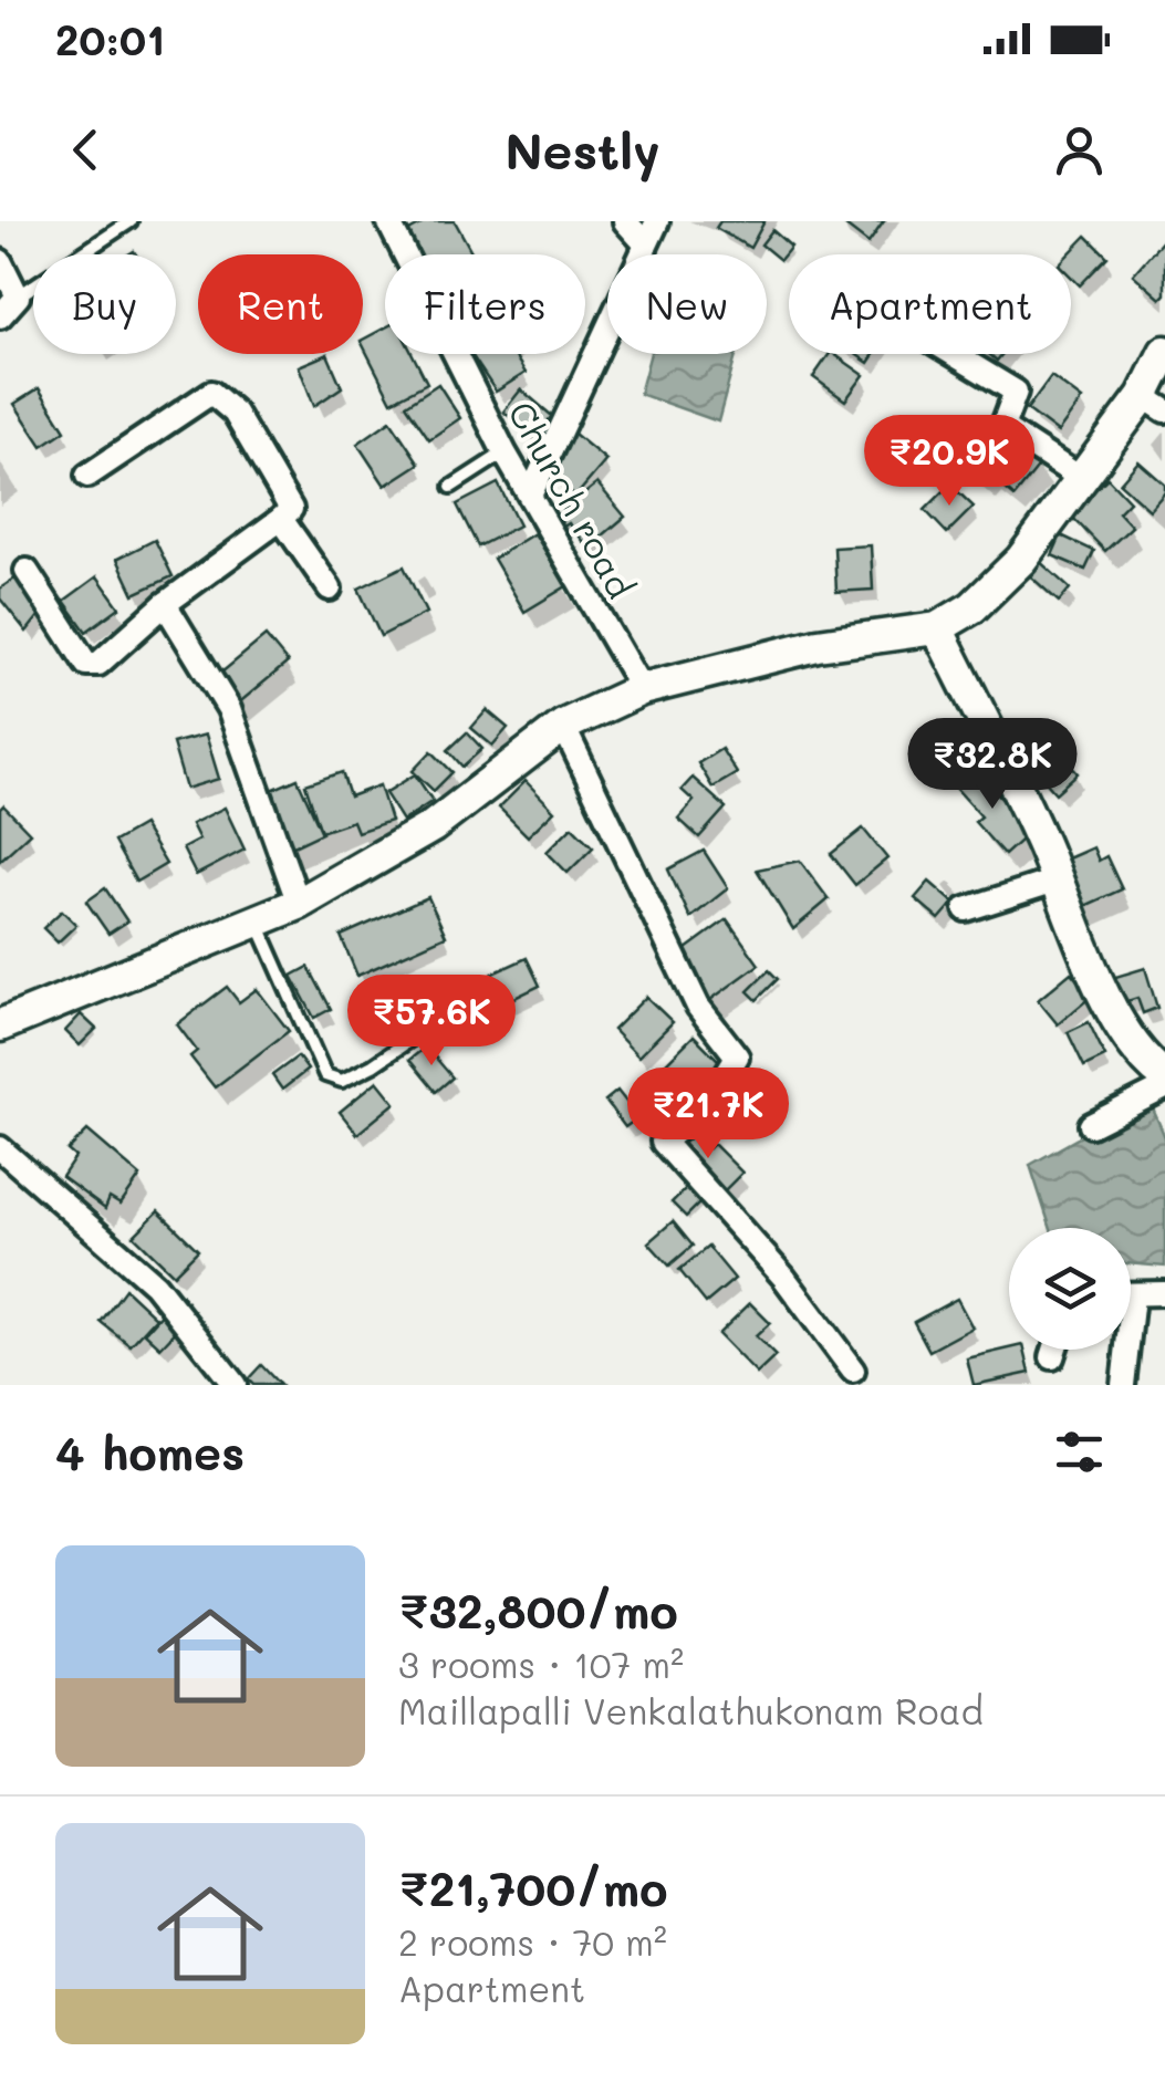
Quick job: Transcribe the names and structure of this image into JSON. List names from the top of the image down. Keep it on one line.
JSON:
{"streets":{"street":["Church road"]},"page":{"status":"20:01","header":"Nestly","chip":["Buy","Rent","Filters","New","Apartment"],"price":["₹20.9K","₹32.8K","₹57.6K","₹21.7K"],"heading":"4 homes","list":[{"name":"₹32,800/mo","note":"3 rooms · 107 m² · Maillapalli Venkalathukonam Road"},{"name":"₹21,700/mo","note":"2 rooms · 70 m² · Apartment"}]}}
